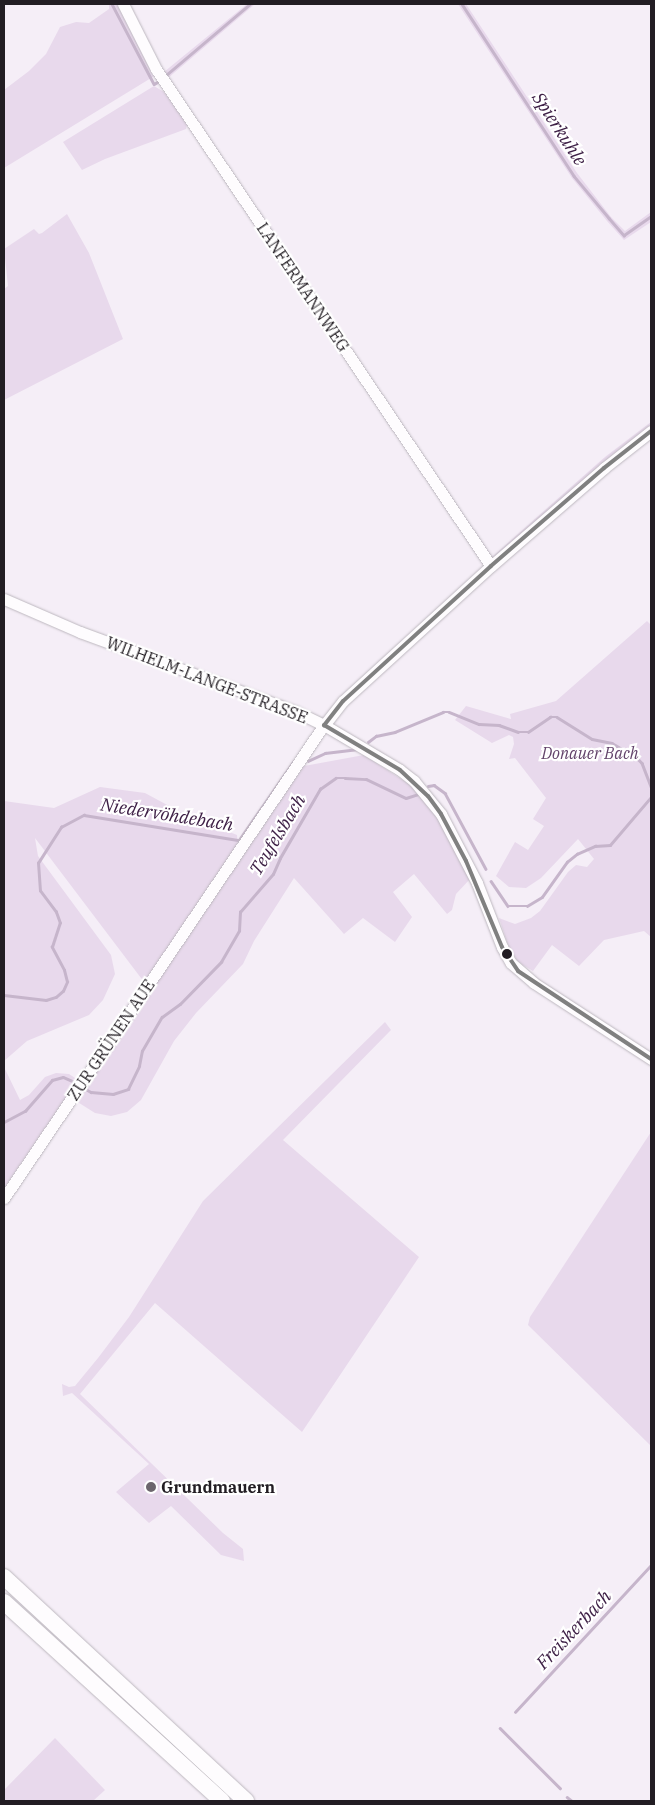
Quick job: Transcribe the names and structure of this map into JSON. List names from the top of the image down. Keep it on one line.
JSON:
{"streets":{"street":["LANFERMANNWEG","WILHELM-LANGE-STRASSE","ZUR GRÜNEN AUE"]},"crossings":[["LANFERMANNWEG","ZUR GRÜNEN AUE"],["WILHELM-LANGE-STRASSE","ZUR GRÜNEN AUE"]],"water":["Spierkuhle","Niedervöhdebach","Teufelsbach","Freiskerbach"],"parks":["Donauer Bach"],"places":["Grundmauern"]}
